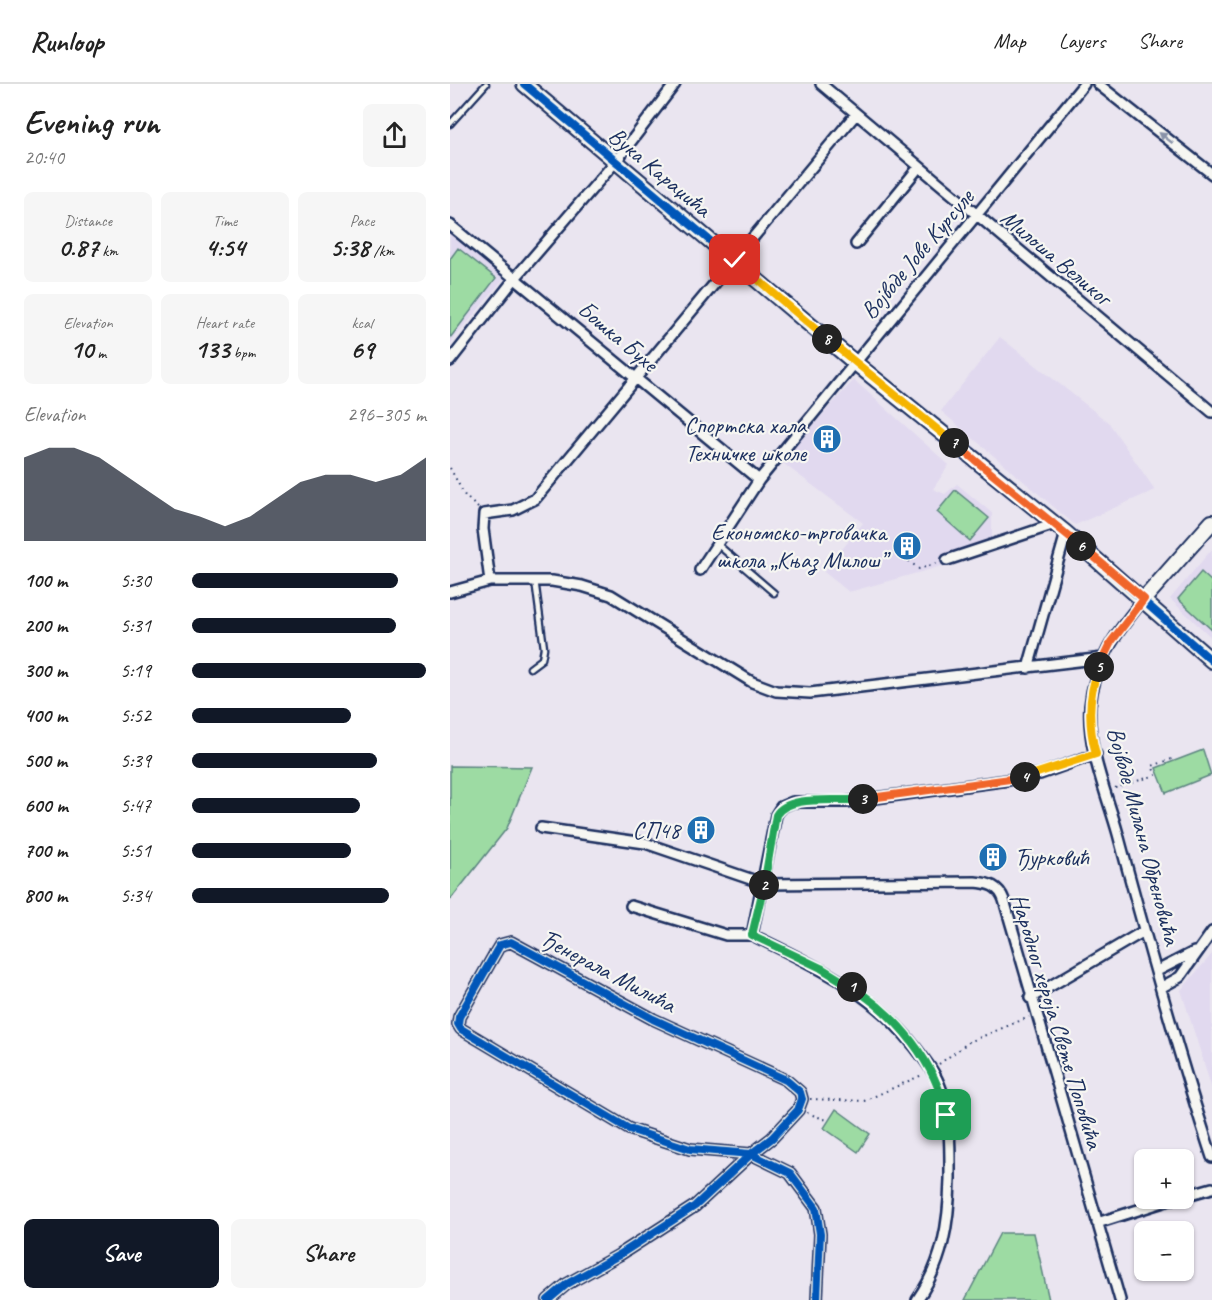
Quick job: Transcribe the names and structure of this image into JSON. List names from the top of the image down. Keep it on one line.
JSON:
{"streets":{"street":["Вука Караџића","Војводе Јове Курсуле","Милоша Великог","Бошка Бухе","Војводе Милана Обреновића","Ђенерала Милића","Народног хероја Свете Поповића"]},"crossings":[["Вука Караџића","Војводе Јове Курсуле"],["Вука Караџића","Војводе Милана Обреновића"],["Војводе Јове Курсуле","Милоша Великог"],["Војводе Јове Курсуле","Бошка Бухе"]],"places":{"building":["Спортска хала Техничке школе","Економско-трговачка школа „Књаз Милош”","СП48","Ђурковић"]},"page":{"header":"Runloop","nav":["Map","Layers","Share"],"heading":["Evening run","20:40"],"stats":[["Distance","0.87 km"],["Time","4:54"],["Pace","5:38 /km"],["Elevation","10 m"],["Heart rate","133 bpm"],["kcal","69"]],"pins":["8","7","6","5","4","3","2","1"],"chart":["Elevation","296–305 m"],"list":[{"name":"100 m","note":"5:30"},{"name":"200 m","note":"5:31"},{"name":"300 m","note":"5:19"},{"name":"400 m","note":"5:52"},{"name":"500 m","note":"5:39"},{"name":"600 m","note":"5:47"},{"name":"700 m","note":"5:51"},{"name":"800 m","note":"5:34"}],"map_buttons":["+","−"],"buttons":["Save","Share"]}}
